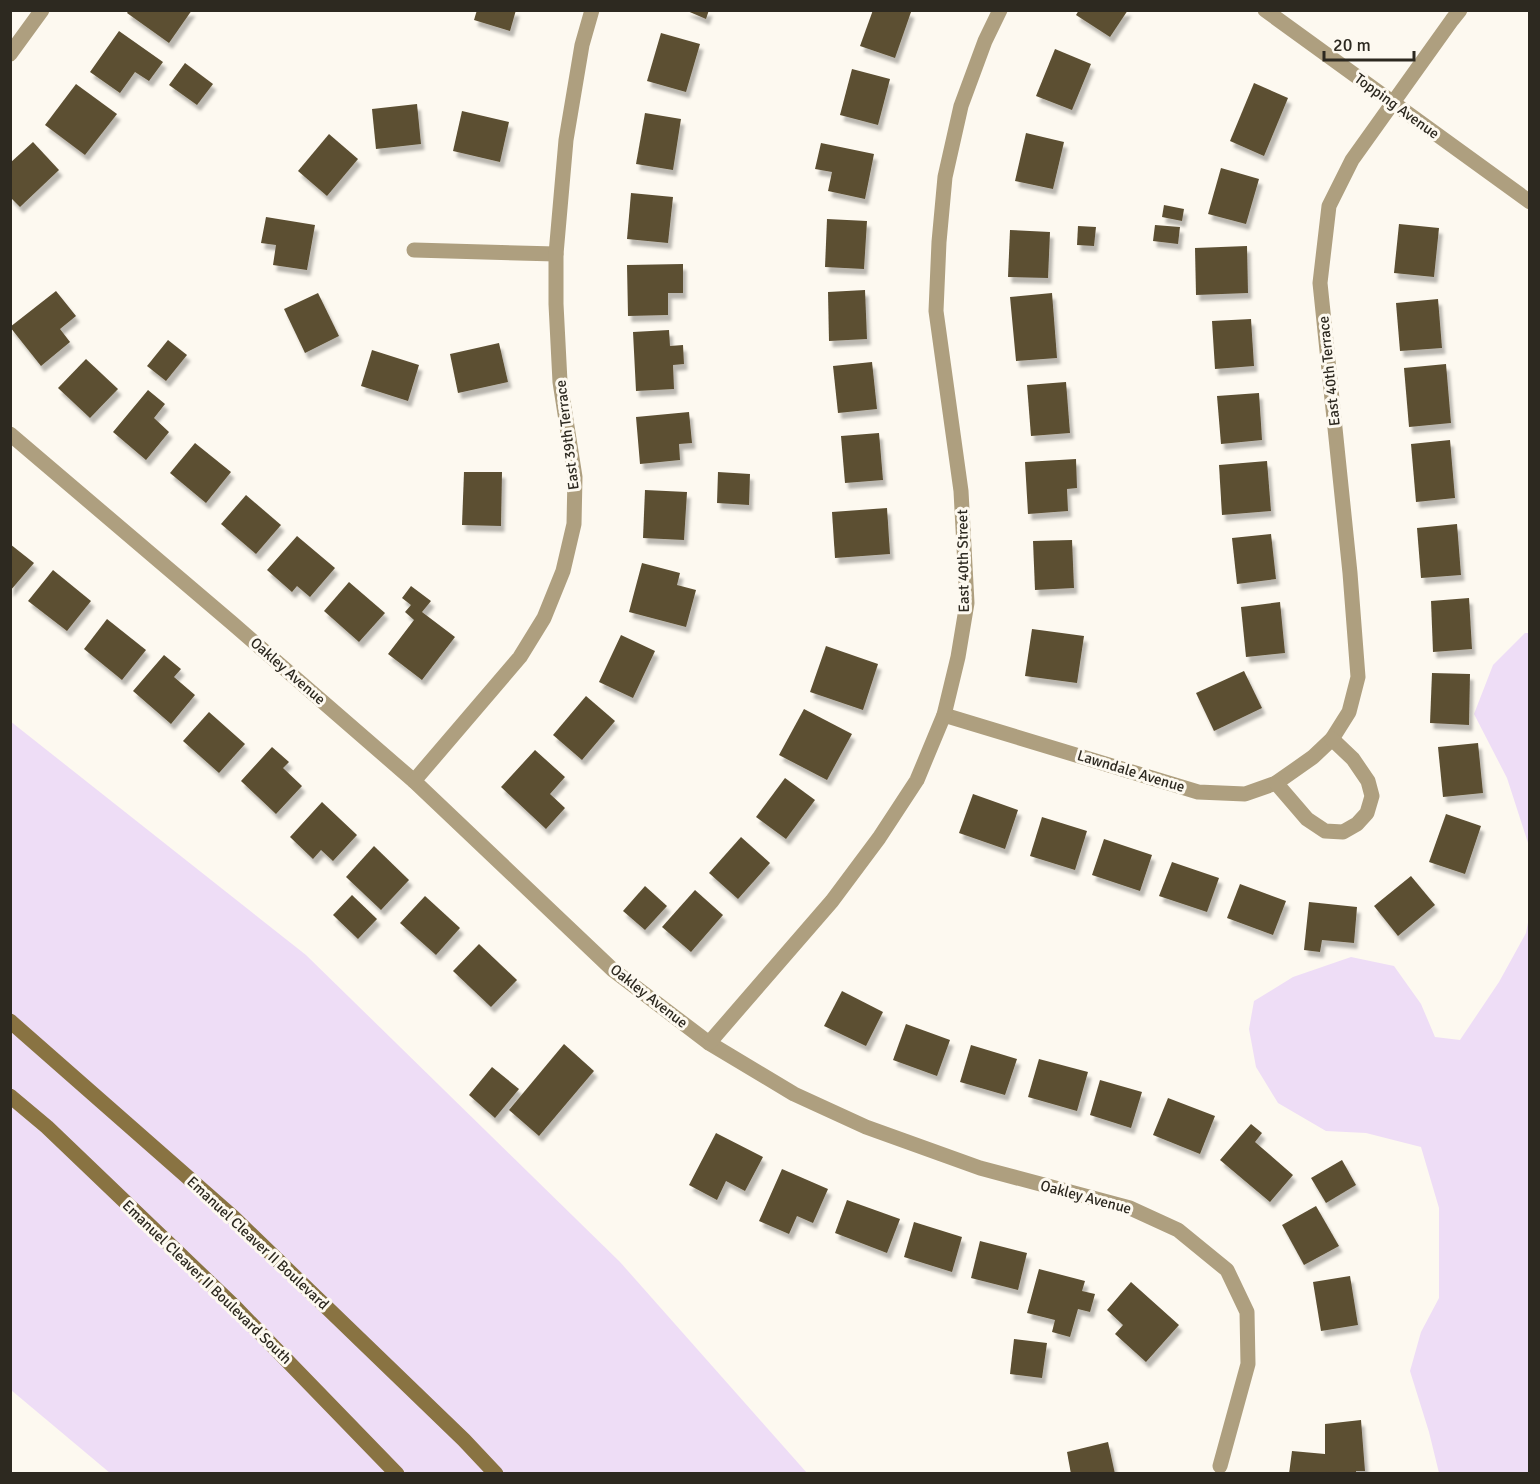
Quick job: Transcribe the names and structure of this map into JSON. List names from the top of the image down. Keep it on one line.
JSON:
{"streets":{"main road":["Emanuel Cleaver II Boulevard","Emanuel Cleaver II Boulevard South"],"street":["Topping Avenue","East 40th Terrace","East 39th Terrace","East 40th Street","Oakley Avenue","Lawndale Avenue"]},"crossings":[["Topping Avenue","East 40th Terrace"],["East 40th Terrace","Lawndale Avenue"],["East 39th Terrace","Oakley Avenue"],["East 40th Street","Oakley Avenue"],["East 40th Street","Lawndale Avenue"]],"scale_bar":"20 m"}
